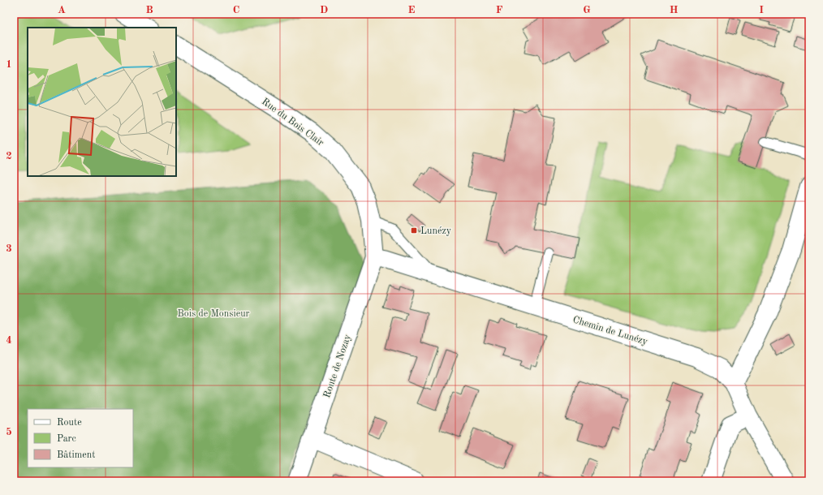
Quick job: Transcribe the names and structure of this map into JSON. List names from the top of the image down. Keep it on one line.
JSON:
{"streets":{"street":["Rue du Bois Clair","Chemin de Lunézy","Route de Nozay"]},"crossings":[["Rue du Bois Clair","Chemin de Lunézy"],["Rue du Bois Clair","Route de Nozay"],["Chemin de Lunézy","Route de Nozay"]],"parks":["Bois de Monsieur"],"places":{"transit":["Lunézy"]},"legend":["Route","Parc","Bâtiment"],"grid":{"columns":["A","B","C","D","E","F","G","H","I"],"rows":["1","2","3","4","5"]}}
